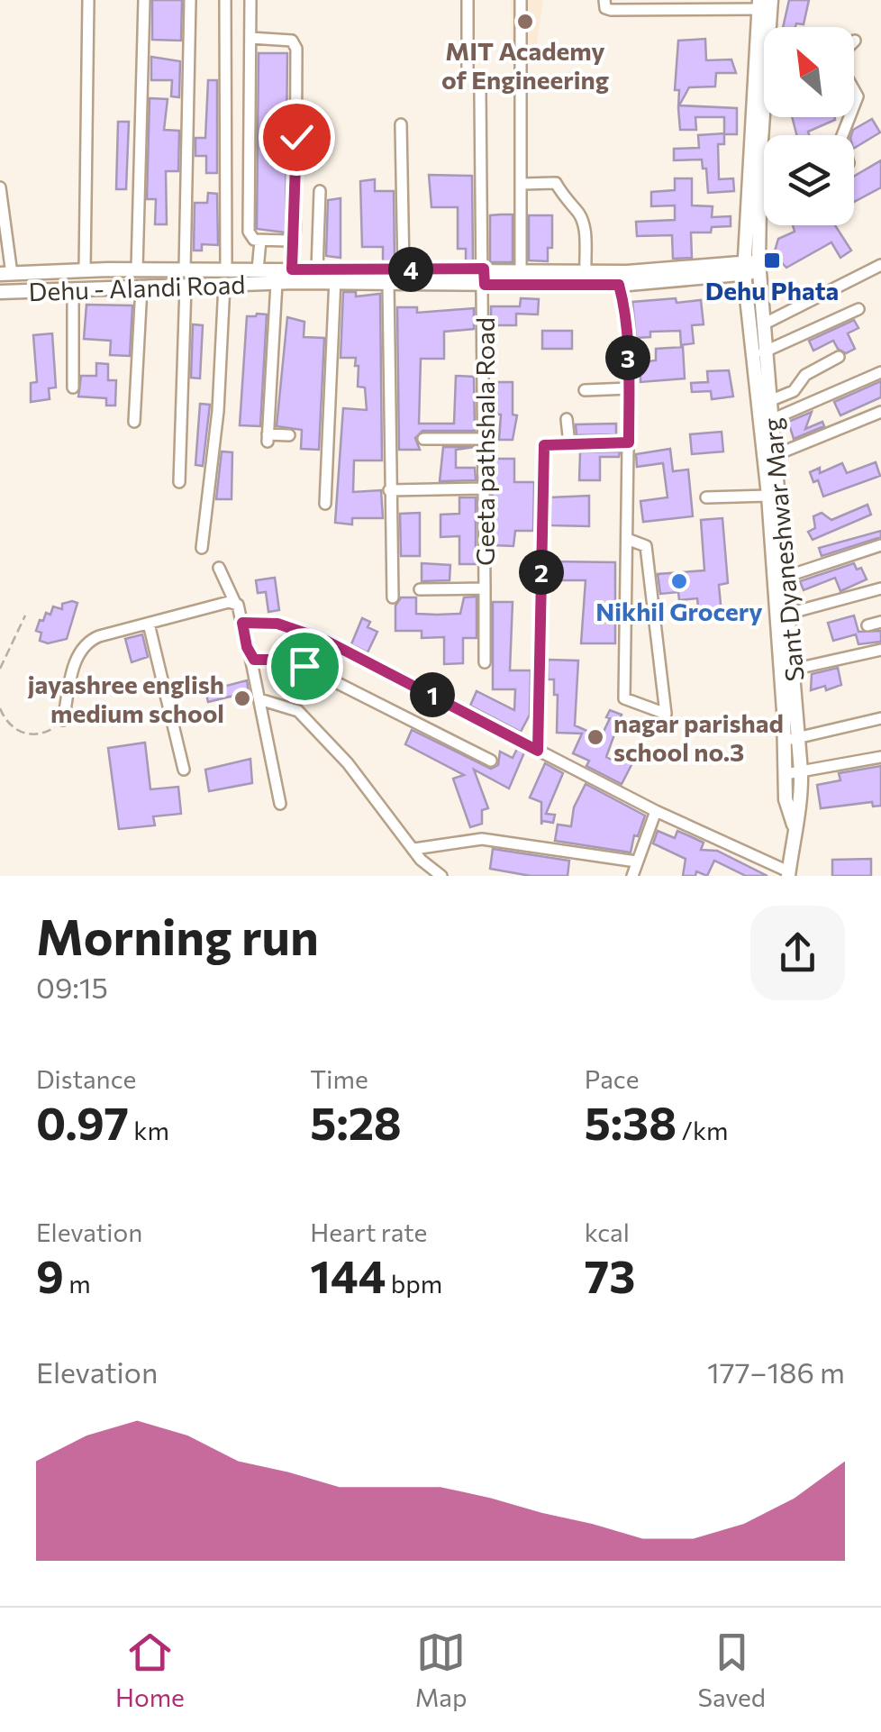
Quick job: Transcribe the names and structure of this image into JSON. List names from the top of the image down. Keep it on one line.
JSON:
{"streets":{"main road":["Dehu - Alandi Road","Sant Dyaneshwar Marg"],"street":["Geeta pathshala Road"]},"crossings":[["Dehu - Alandi Road","Geeta pathshala Road"],["Dehu - Alandi Road","Sant Dyaneshwar Marg"]],"places":{"other":["MIT Academy of Engineering","Nikhil Grocery","jayashree english medium school","nagar parishad school no.3"],"transit":["Dehu Phata"]},"north":"top left","page":{"pins":["4","3","2","1"],"heading":["Morning run","09:15"],"stats":[["Distance","0.97 km"],["Time","5:28"],["Pace","5:38 /km"],["Elevation","9 m"],["Heart rate","144 bpm"],["kcal","73"]],"chart":["Elevation","177–186 m"],"tabs":["Home","Map","Saved"]}}
